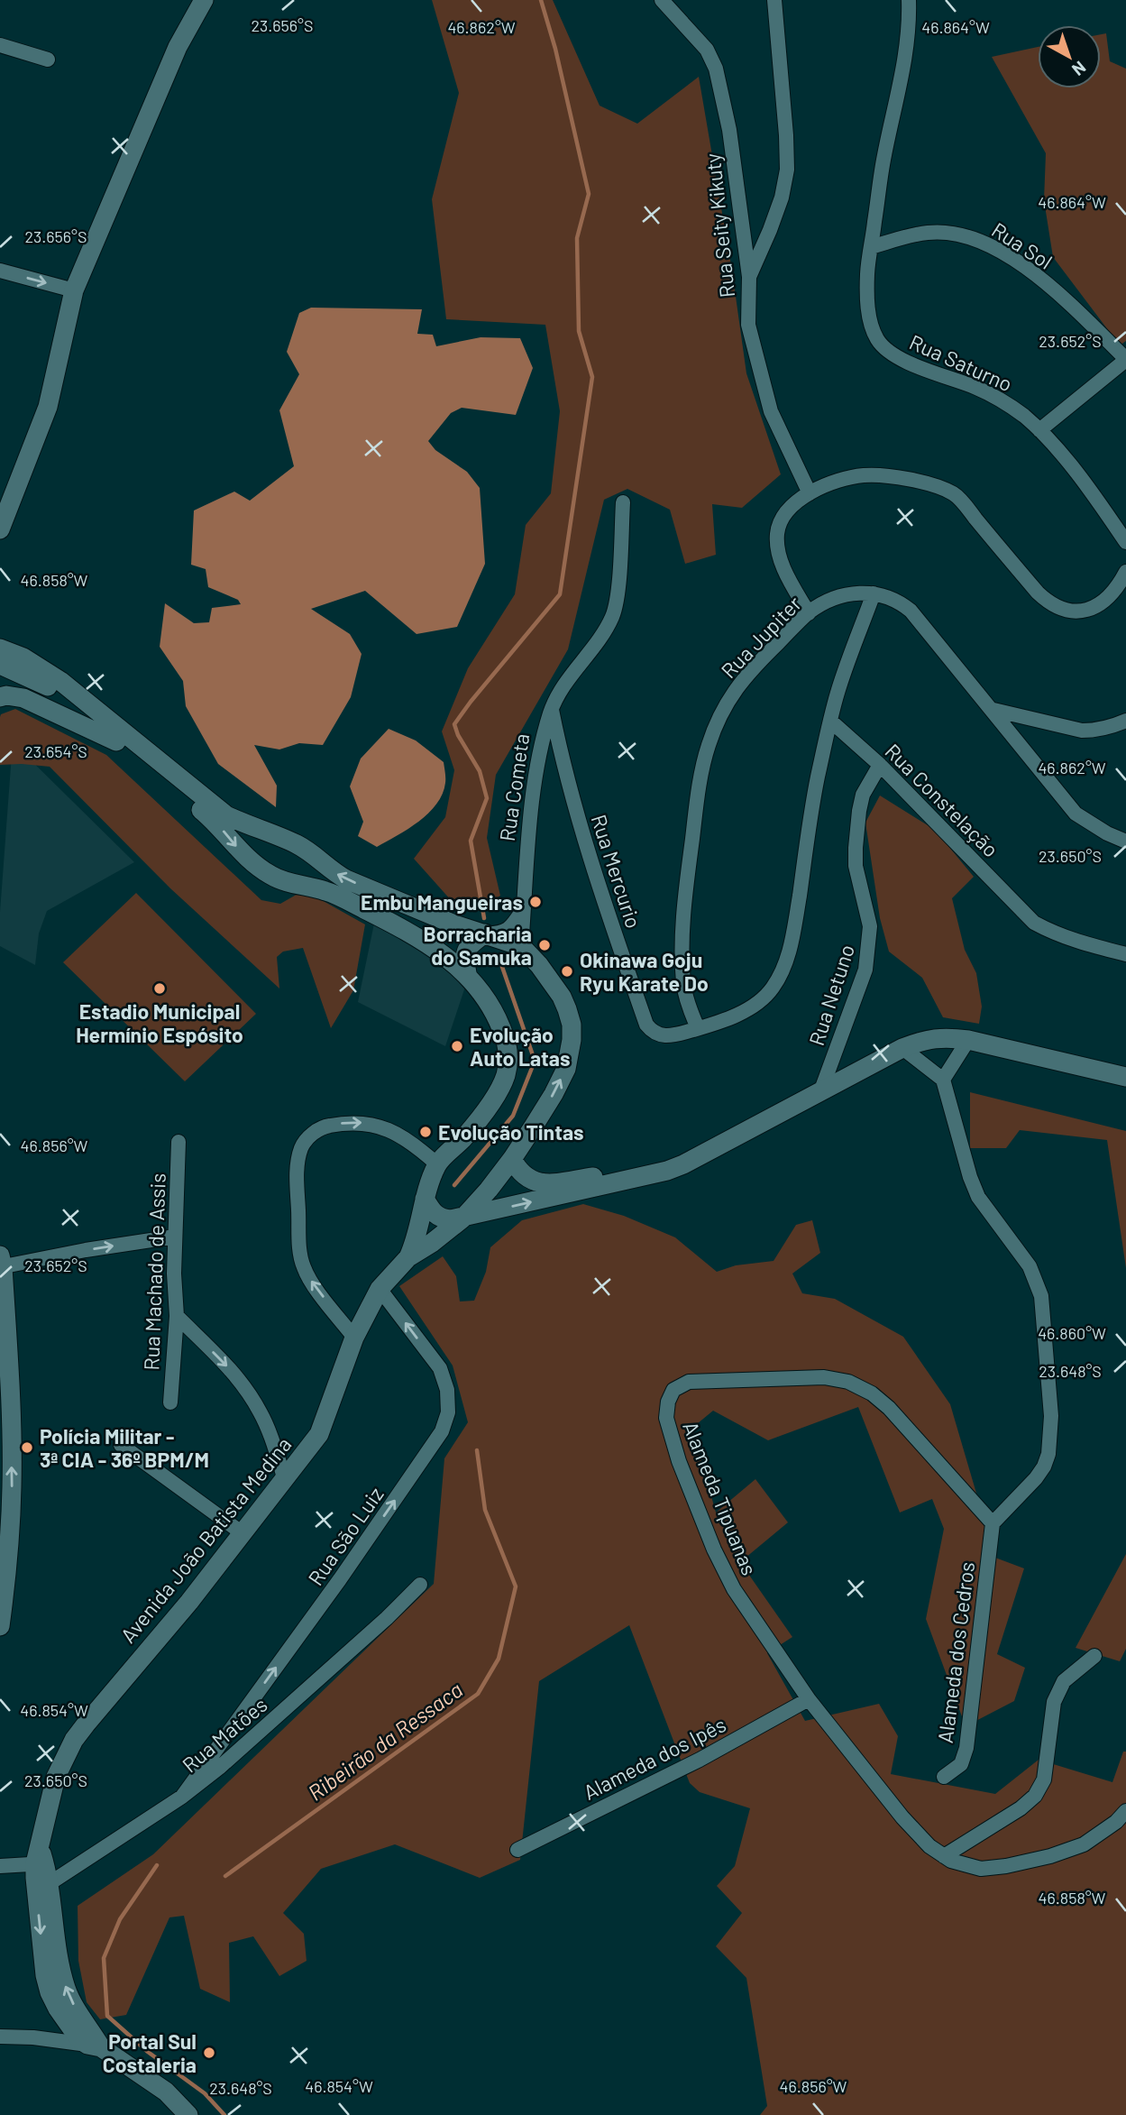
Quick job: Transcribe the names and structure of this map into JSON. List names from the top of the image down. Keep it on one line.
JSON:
{"streets":{"main road":["Avenida João Batista Medina"],"street":["Rua Seity Kikuty","Rua Sol","Rua Saturno","Rua Jupiter","Rua Cometa","Rua Constelação","Rua Mercurio","Rua Netuno","Rua Machado de Assis","Alameda Tipuanas","Rua São Luiz","Alameda dos Cedros","Rua Matões","Alameda dos Ipês"]},"crossings":[["Rua Sol","Rua Saturno"],["Rua Jupiter","Rua Mercurio"],["Rua Cometa","Rua Mercurio"],["Rua Constelação","Rua Netuno"],["Rua Netuno","Avenida João Batista Medina"],["Alameda Tipuanas","Alameda dos Cedros"],["Alameda Tipuanas","Alameda dos Ipês"],["Rua São Luiz","Avenida João Batista Medina"],["Rua São Luiz","Rua Matões"],["Avenida João Batista Medina","Rua Matões"]],"one_way":["Rua São Luiz"],"water":["Ribeirão da Ressaca"],"places":["Embu Mangueiras","Borracharia do Samuka","Okinawa Goju Ryu Karate Do","Estadio Municipal Hermínio Espósito","Evolução Auto Latas","Evolução Tintas","Polícia Militar - 3ª CIA - 36º BPM/M","Portal Sul Costaleria"],"north":"bottom right","coordinates":["23.656°S","46.862°W","46.864°W","23.652°S","46.858°W","23.654°S","23.650°S","46.856°W","46.860°W","23.648°S","46.854°W"]}
